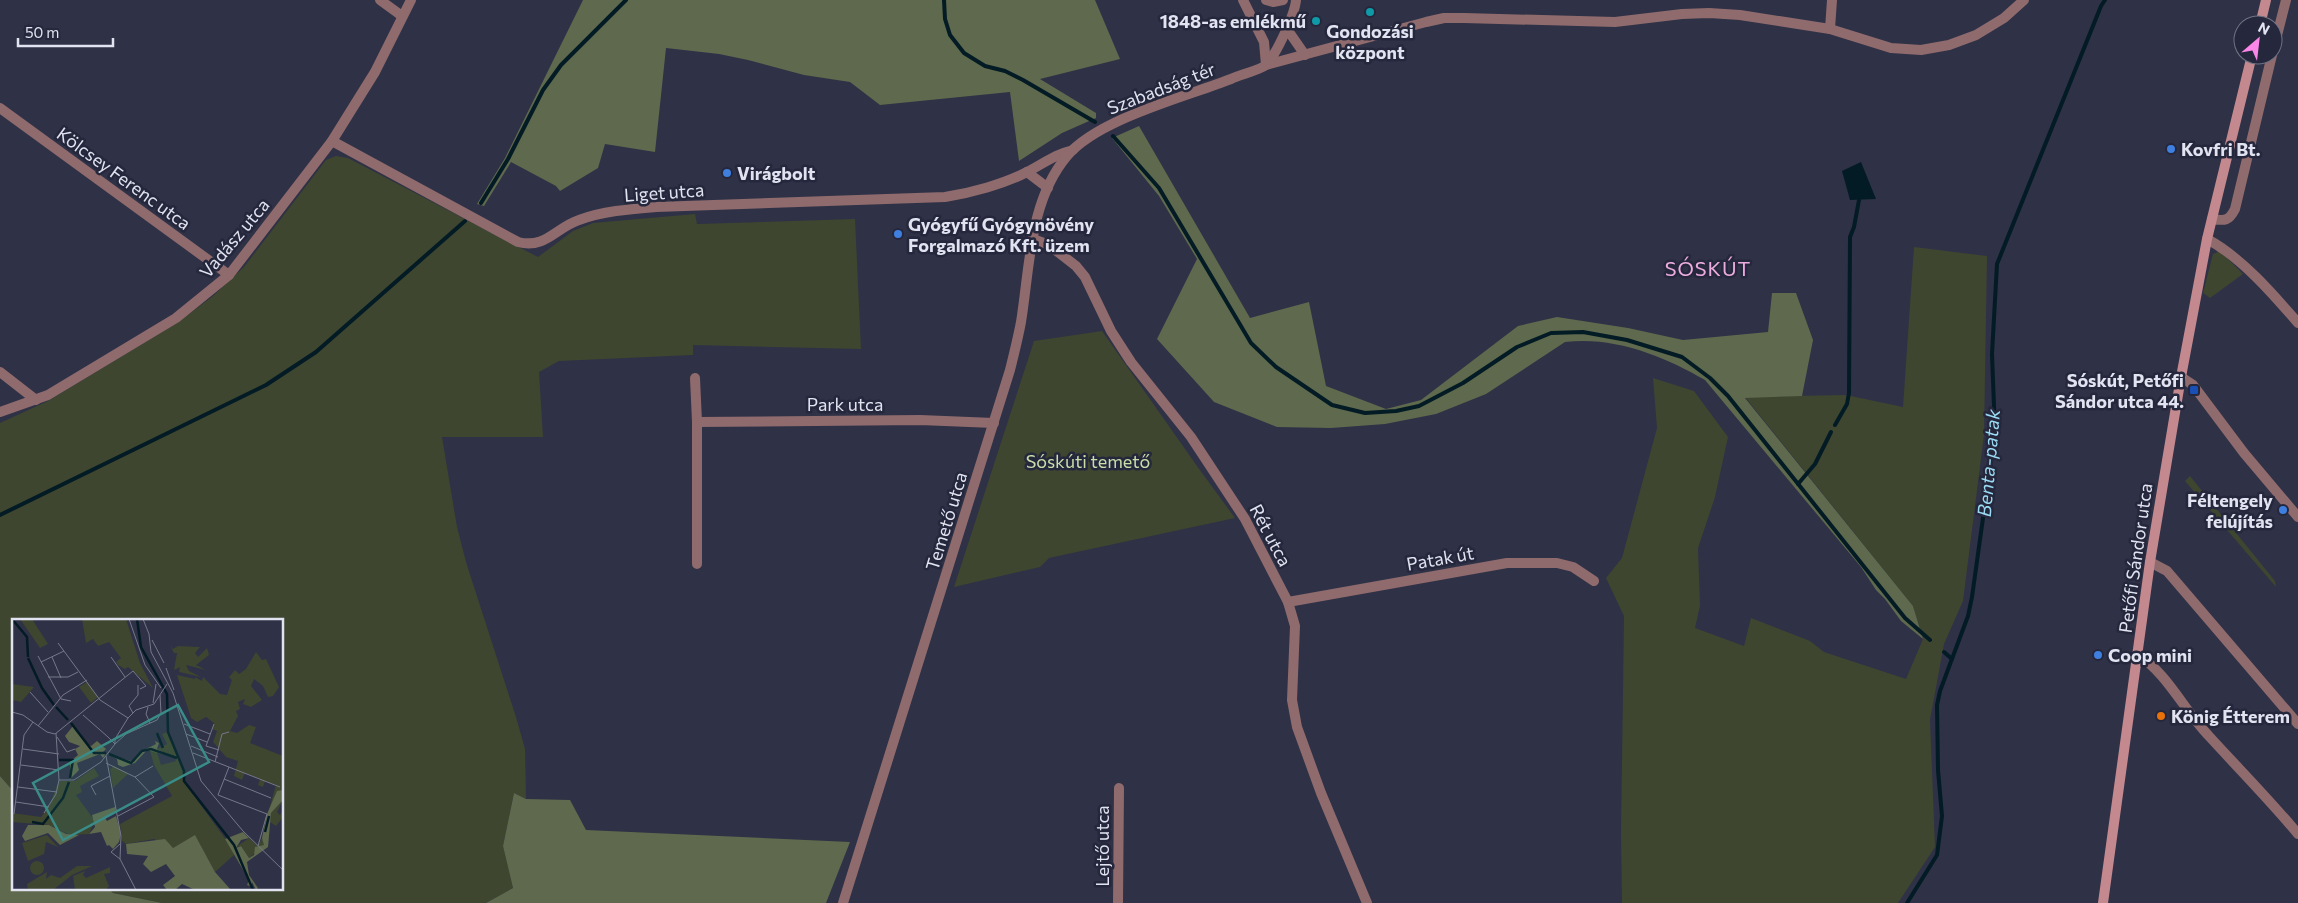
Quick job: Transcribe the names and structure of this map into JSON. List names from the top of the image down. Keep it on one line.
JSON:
{"streets":{"main road":["Petőfi Sándor utca"],"street":["Szabadság tér","Kölcsey Ferenc utca","Liget utca","Vadász utca","Park utca","Temető utca","Rét utca","Patak út","Lejtő utca"]},"crossings":[["Szabadság tér","Liget utca"],["Szabadság tér","Temető utca"],["Kölcsey Ferenc utca","Vadász utca"],["Liget utca","Vadász utca"],["Liget utca","Temető utca"],["Park utca","Temető utca"],["Temető utca","Rét utca"],["Rét utca","Patak út"]],"districts":["SÓSKÚT"],"water":["Benta-patak"],"parks":["Sóskúti temető"],"places":{"other":["Gondozási központ","1848-as emlékmű","Kovfri Bt.","Virágbolt","Gyógyfű Gyógynövény Forgalmazó Kft. üzem","Féltengely felújítás","Coop mini","König Étterem"],"transit":["Sóskút, Petőfi Sándor utca 44."]},"scale_bar":"50 m","north":"top right"}
